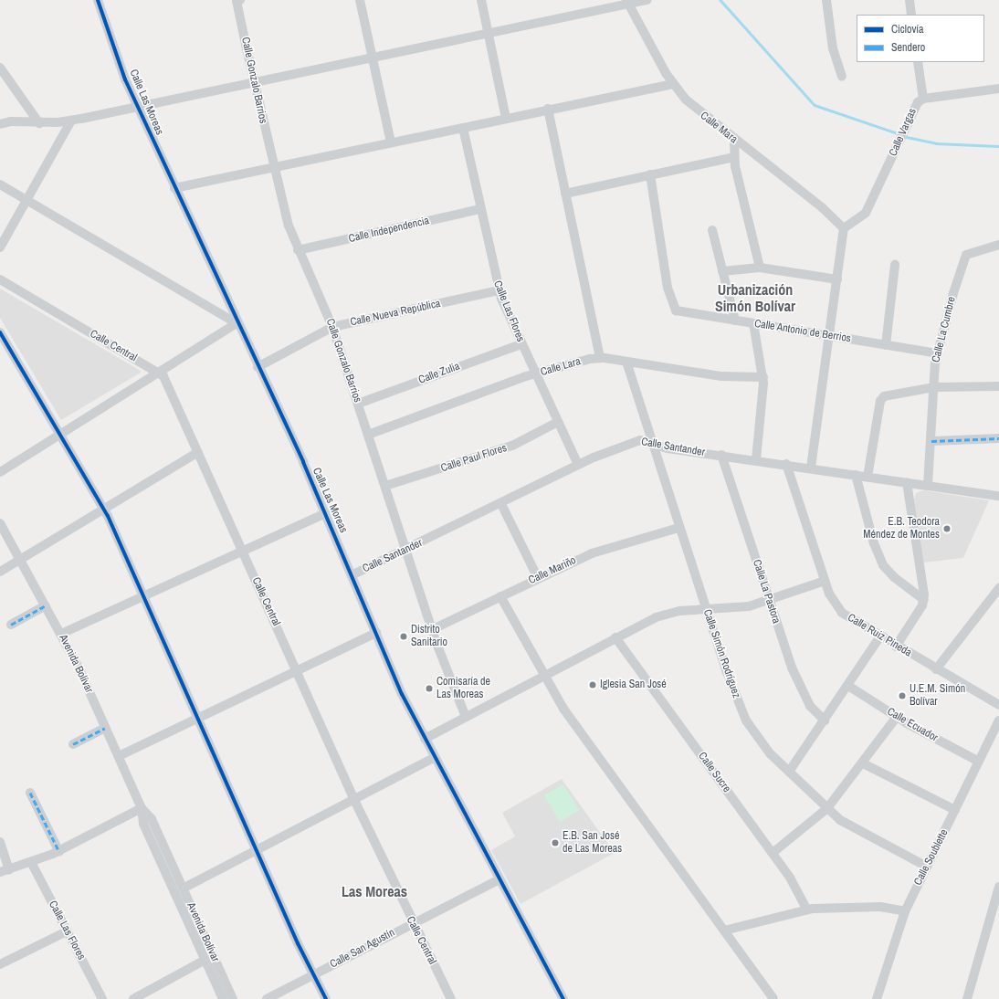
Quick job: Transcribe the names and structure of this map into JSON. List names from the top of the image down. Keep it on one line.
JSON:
{"streets":{"street":["Calle Gonzalo Barrios","Calle Las Moreas","Calle Mara","Calle Vargas","Calle Independencia","Calle Las Flores","Calle Nueva República","Calle La Cumbre","Calle Antonio de Berrios","Calle Central","Calle Lara","Calle Zulia","Calle Santander","Calle Paul Flores","Calle Mariño","Calle La Pastora","Calle Ruiz Pineda","Calle Simón Rodríguez","Avenida Bolívar","Calle Ecuador","Calle Sucre","Calle Soublette","Calle San Agustín"]},"crossings":[["Calle Gonzalo Barrios","Calle Independencia"],["Calle Gonzalo Barrios","Calle Nueva República"],["Calle Gonzalo Barrios","Calle Lara"],["Calle Gonzalo Barrios","Calle Zulia"],["Calle Gonzalo Barrios","Calle Santander"],["Calle Gonzalo Barrios","Calle Paul Flores"],["Calle Gonzalo Barrios","Calle Mariño"],["Calle Las Moreas","Calle Nueva República"],["Calle Las Moreas","Calle Santander"],["Calle Las Moreas","Calle San Agustín"],["Calle Mara","Calle Vargas"],["Calle Independencia","Calle Las Flores"],["Calle Las Flores","Calle Nueva República"],["Calle Las Flores","Calle Lara"],["Calle Las Flores","Calle Zulia"],["Calle Las Flores","Calle Santander"],["Calle Las Flores","Calle Paul Flores"],["Calle La Cumbre","Calle Antonio de Berrios"],["Calle La Cumbre","Calle Santander"],["Calle Central","Calle San Agustín"],["Calle Lara","Calle Simón Rodríguez"],["Calle Santander","Calle La Pastora"],["Calle Santander","Calle Ruiz Pineda"],["Calle Santander","Calle Simón Rodríguez"],["Calle Mariño","Calle Simón Rodríguez"],["Calle Simón Rodríguez","Calle Soublette"],["Calle Ecuador","Calle Soublette"]],"districts":["Urbanización Simón Bolívar","Las Moreas"],"places":["E.B. Teodora Méndez de Montes","Distrito Sanitario","Iglesia San José","Comisaría de Las Moreas","U.E.M. Simón Bolívar","E.B. San José de Las Moreas"],"legend":["Ciclovía","Sendero"]}
